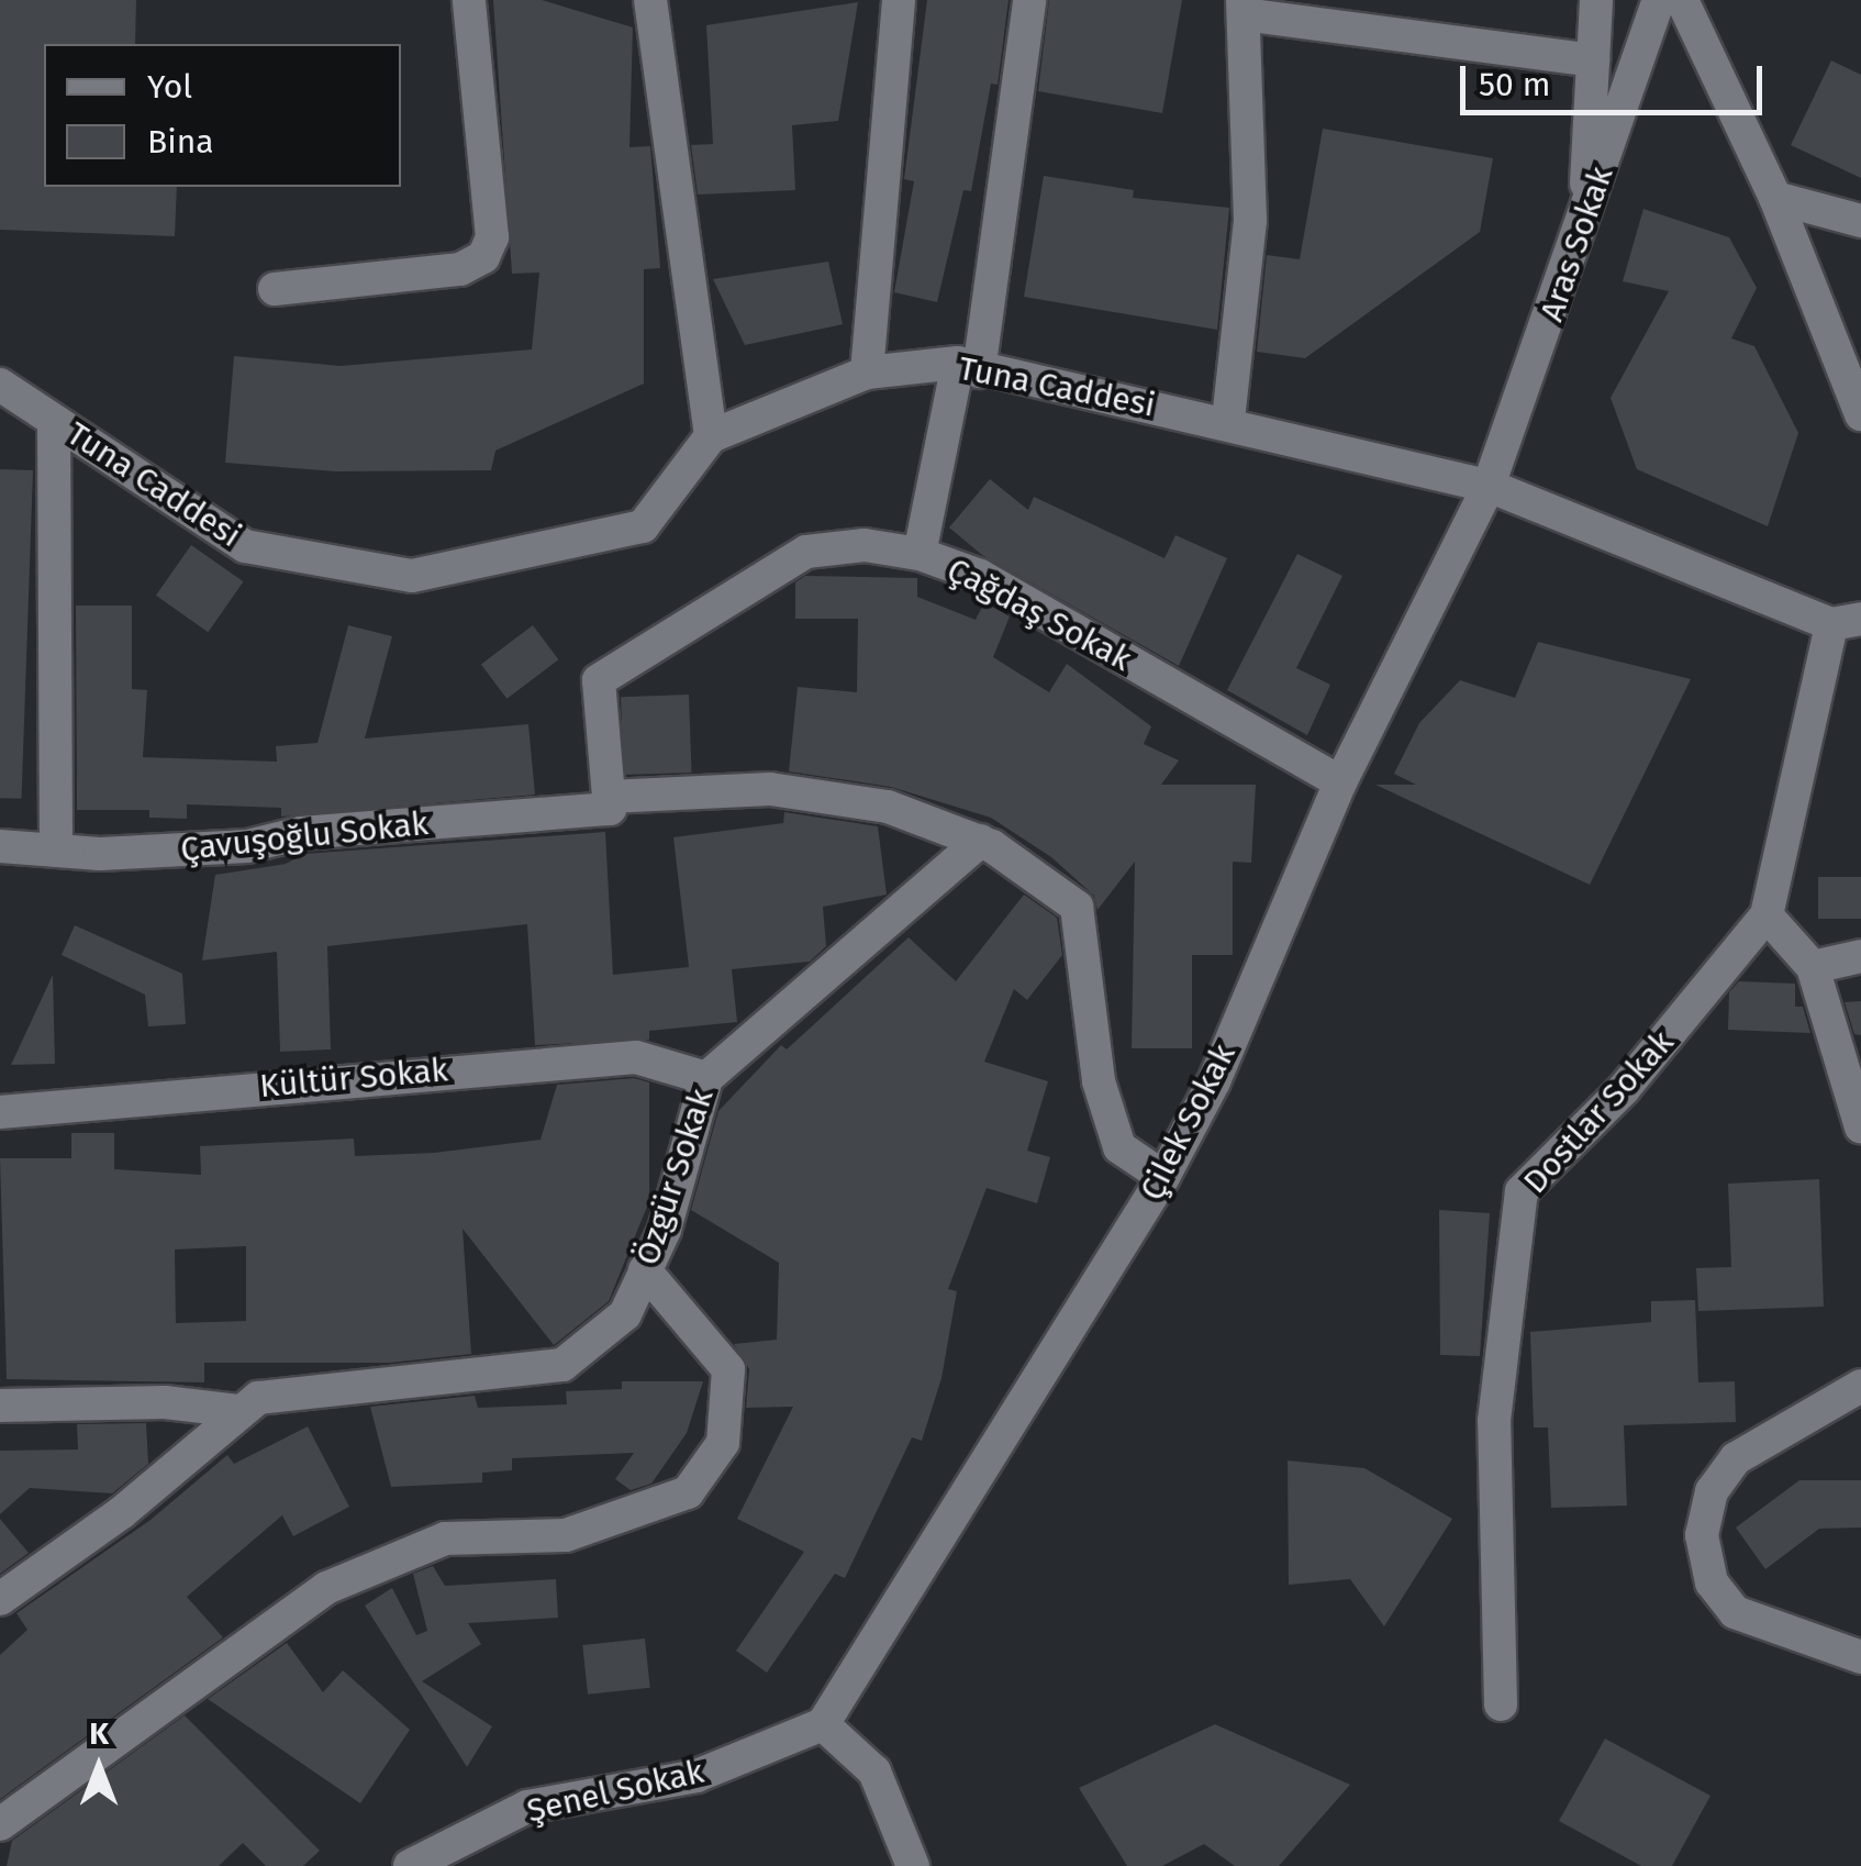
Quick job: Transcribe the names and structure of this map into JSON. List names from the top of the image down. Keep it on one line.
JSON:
{"streets":{"street":["Aras Sokak","Tuna Caddesi","Çağdaş Sokak","Çavuşoğlu Sokak","Kültür Sokak","Dostlar Sokak","Çilek Sokak","Özgür Sokak","Şenel Sokak"]},"crossings":[["Aras Sokak","Tuna Caddesi"],["Aras Sokak","Çilek Sokak"],["Tuna Caddesi","Dostlar Sokak"],["Tuna Caddesi","Çilek Sokak"],["Çağdaş Sokak","Çavuşoğlu Sokak"],["Çağdaş Sokak","Çilek Sokak"],["Kültür Sokak","Özgür Sokak"],["Çilek Sokak","Şenel Sokak"]],"legend":["Yol","Bina"],"scale_bar":"50 m","north":"top"}
